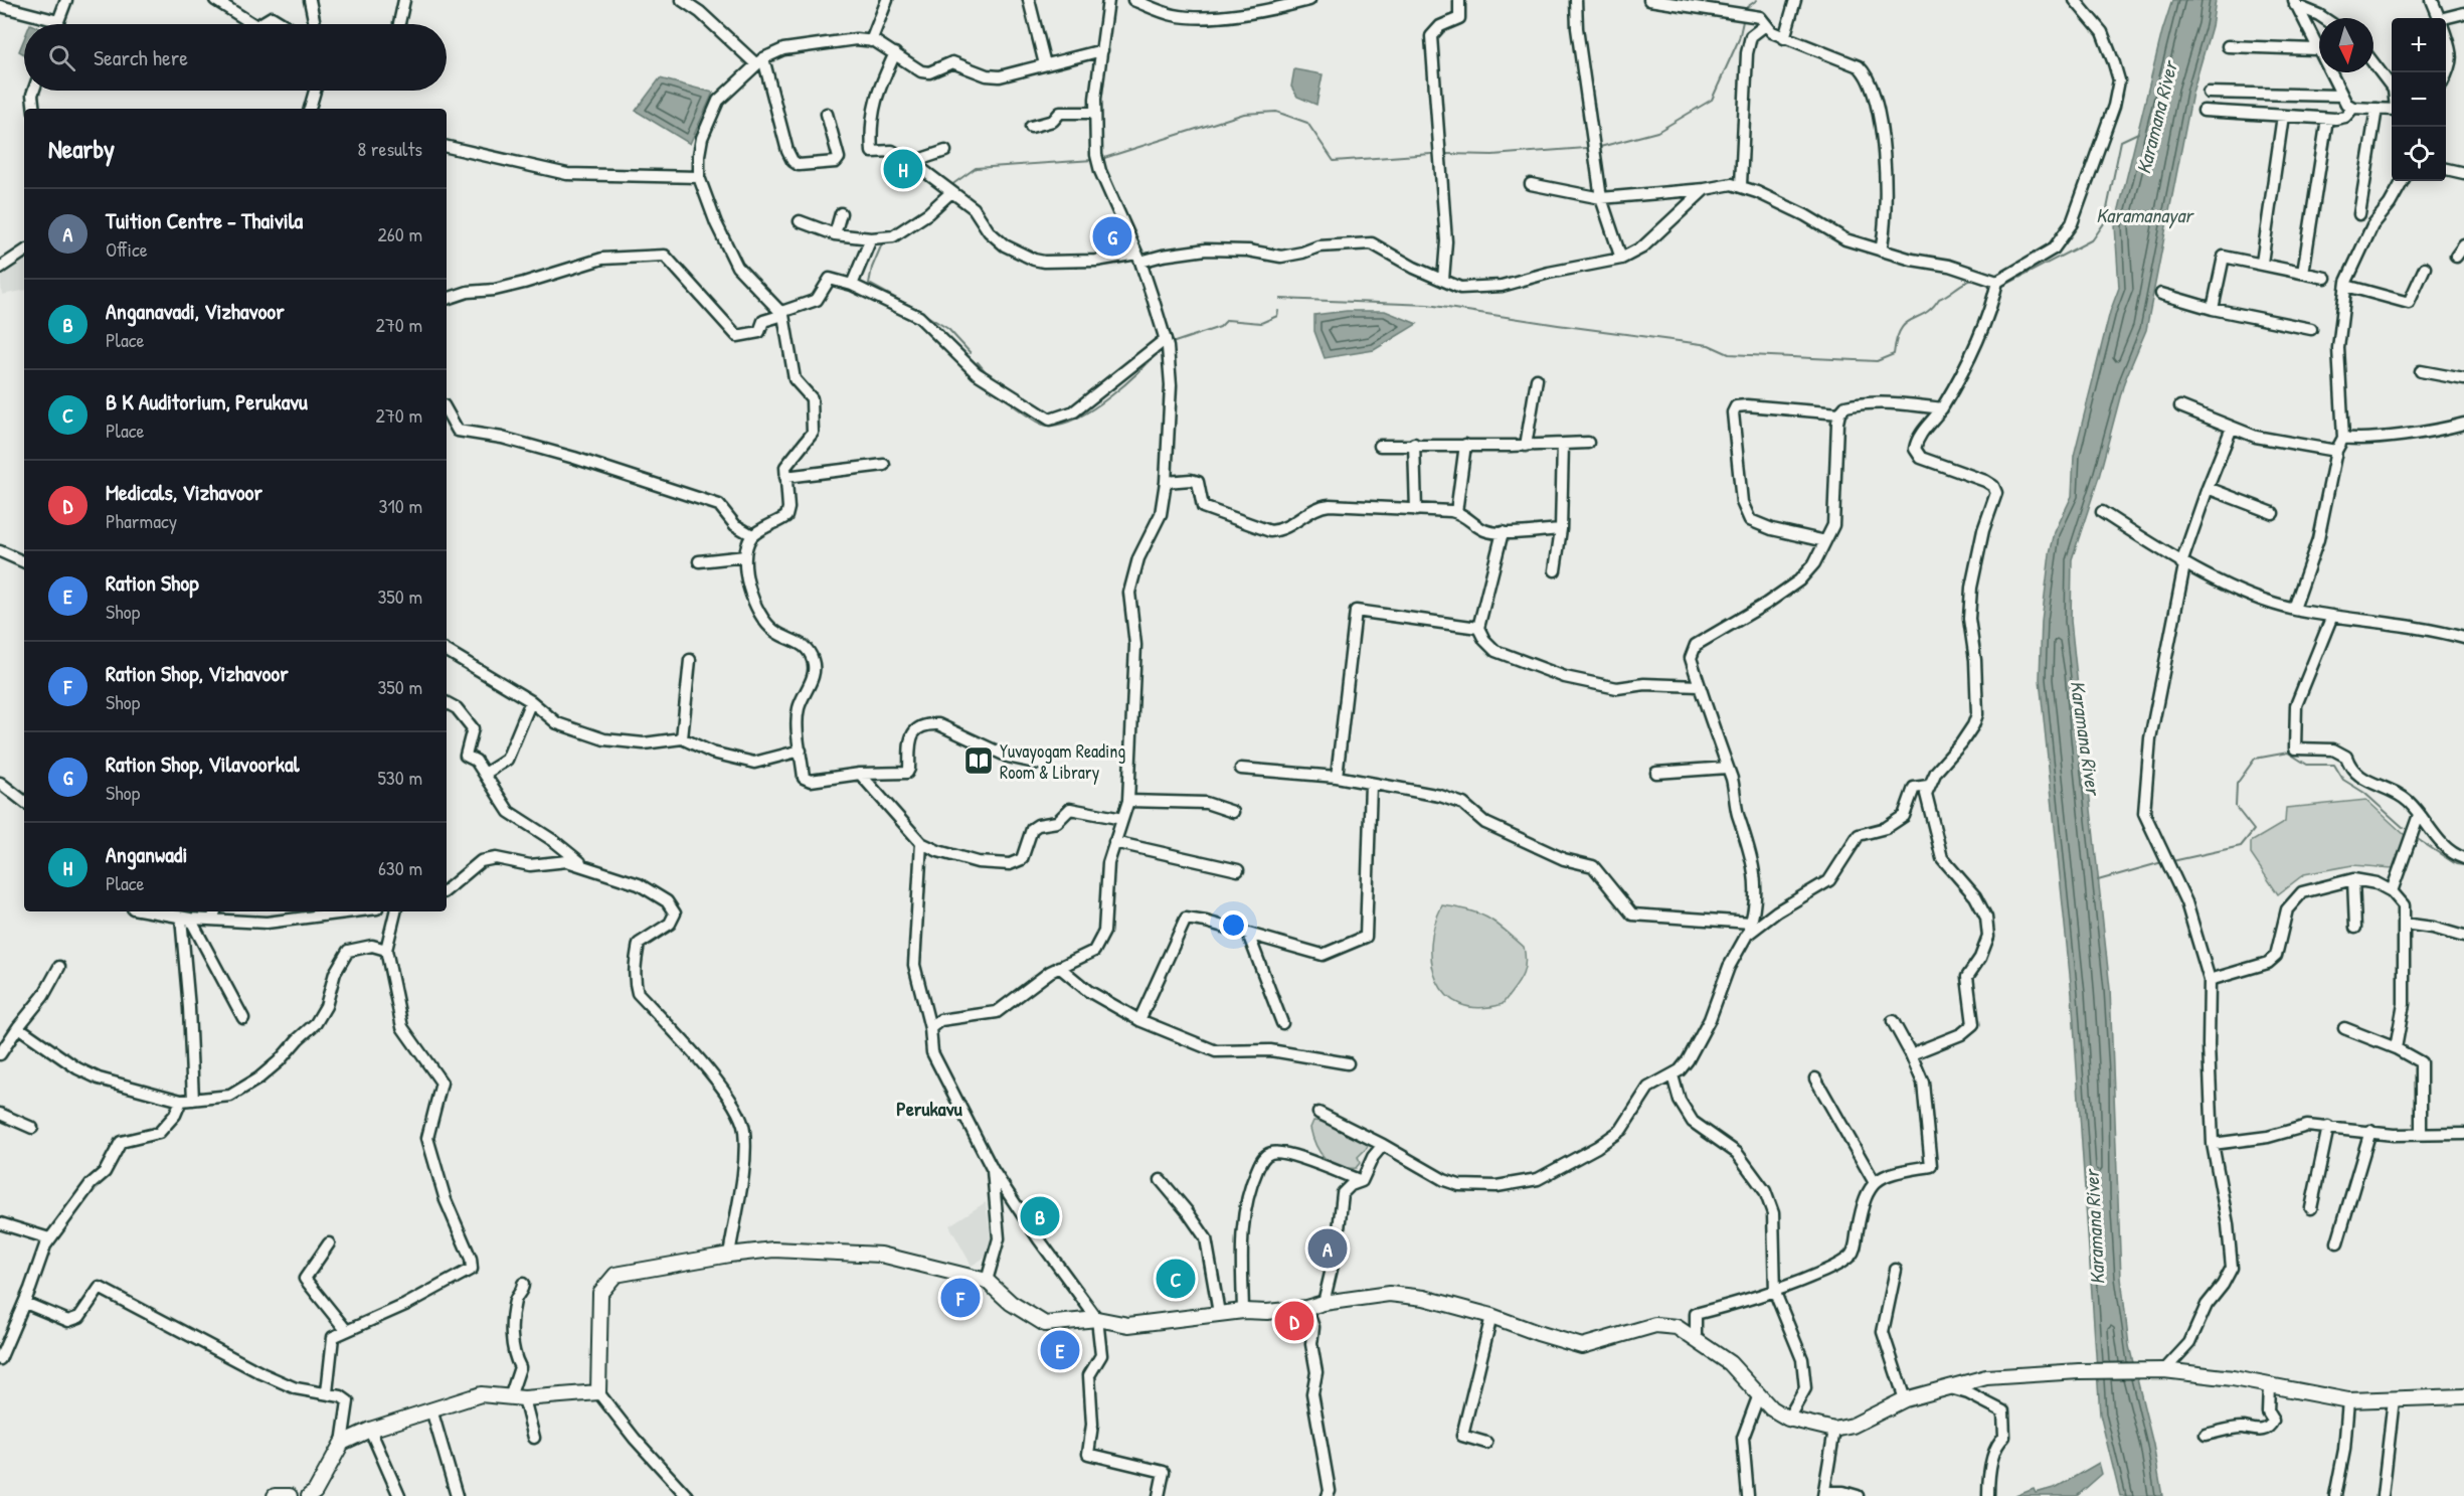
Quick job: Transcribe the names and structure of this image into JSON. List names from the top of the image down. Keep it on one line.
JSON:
{"districts":["Perukavu"],"water":["Karamana River","Karamanayar"],"places":{"library":["Yuvayogam Reading Room & Library"]},"north":"bottom","page":{"map_buttons":["+","−"],"search":"Search here","heading":["Nearby","8 results"],"pins":["H","G","B","A","C","F","D","E"],"list":[{"mark":"A","name":"Tuition Centre - Thaivila","note":"Office","value":"260 m"},{"mark":"B","name":"Anganavadi, Vizhavoor","note":"Place","value":"270 m"},{"mark":"C","name":"B K Auditorium, Perukavu","note":"Place","value":"270 m"},{"mark":"D","name":"Medicals, Vizhavoor","note":"Pharmacy","value":"310 m"},{"mark":"E","name":"Ration Shop","note":"Shop","value":"350 m"},{"mark":"F","name":"Ration Shop, Vizhavoor","note":"Shop","value":"350 m"},{"mark":"G","name":"Ration Shop, Vilavoorkal","note":"Shop","value":"530 m"},{"mark":"H","name":"Anganwadi","note":"Place","value":"630 m"}]}}
